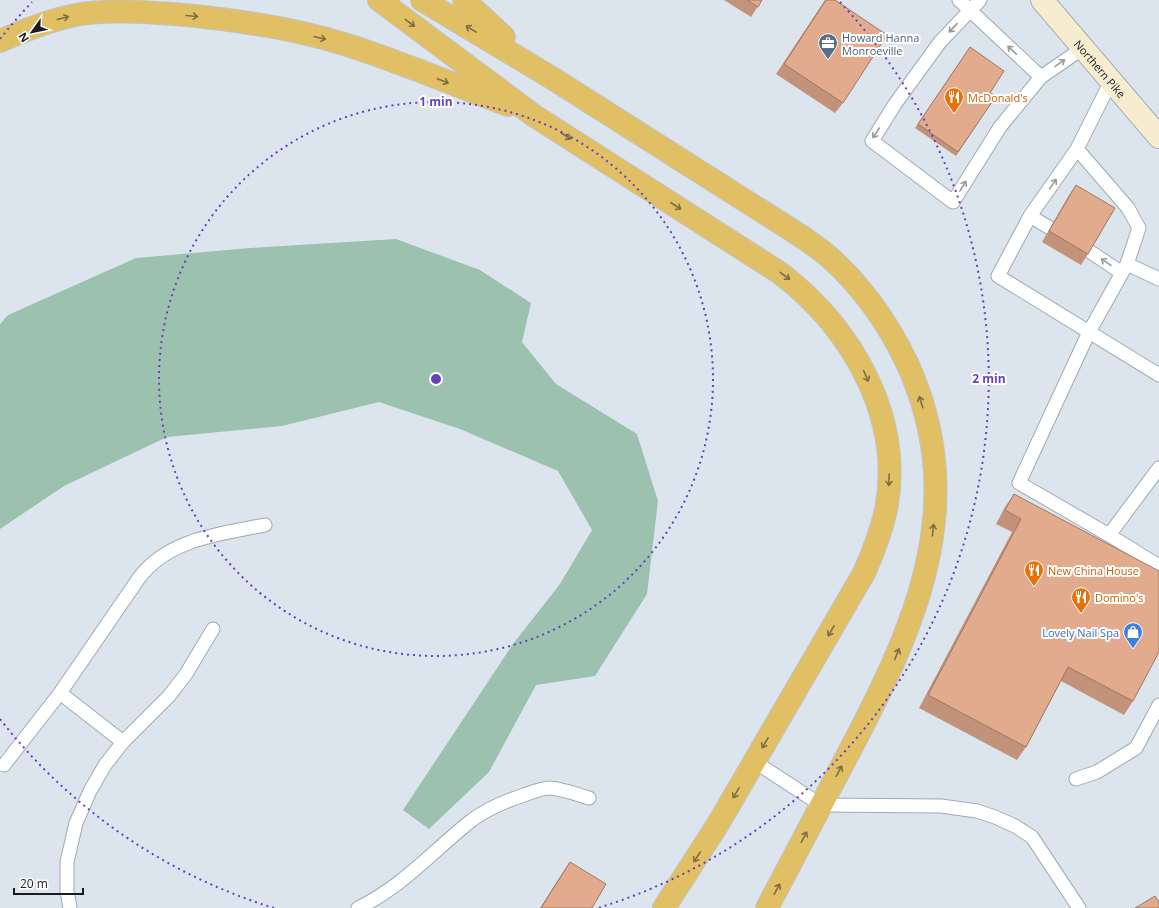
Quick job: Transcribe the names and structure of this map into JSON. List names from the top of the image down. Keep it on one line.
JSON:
{"streets":{"main road":["Northern Pike"]},"places":{"office":["Howard Hanna Monroeville"],"restaurant":["McDonald's","New China House","Domino's"],"shop":["Lovely Nail Spa"]},"scale_bar":"20 m","north":"bottom left","rings":["1 min","2 min"]}
